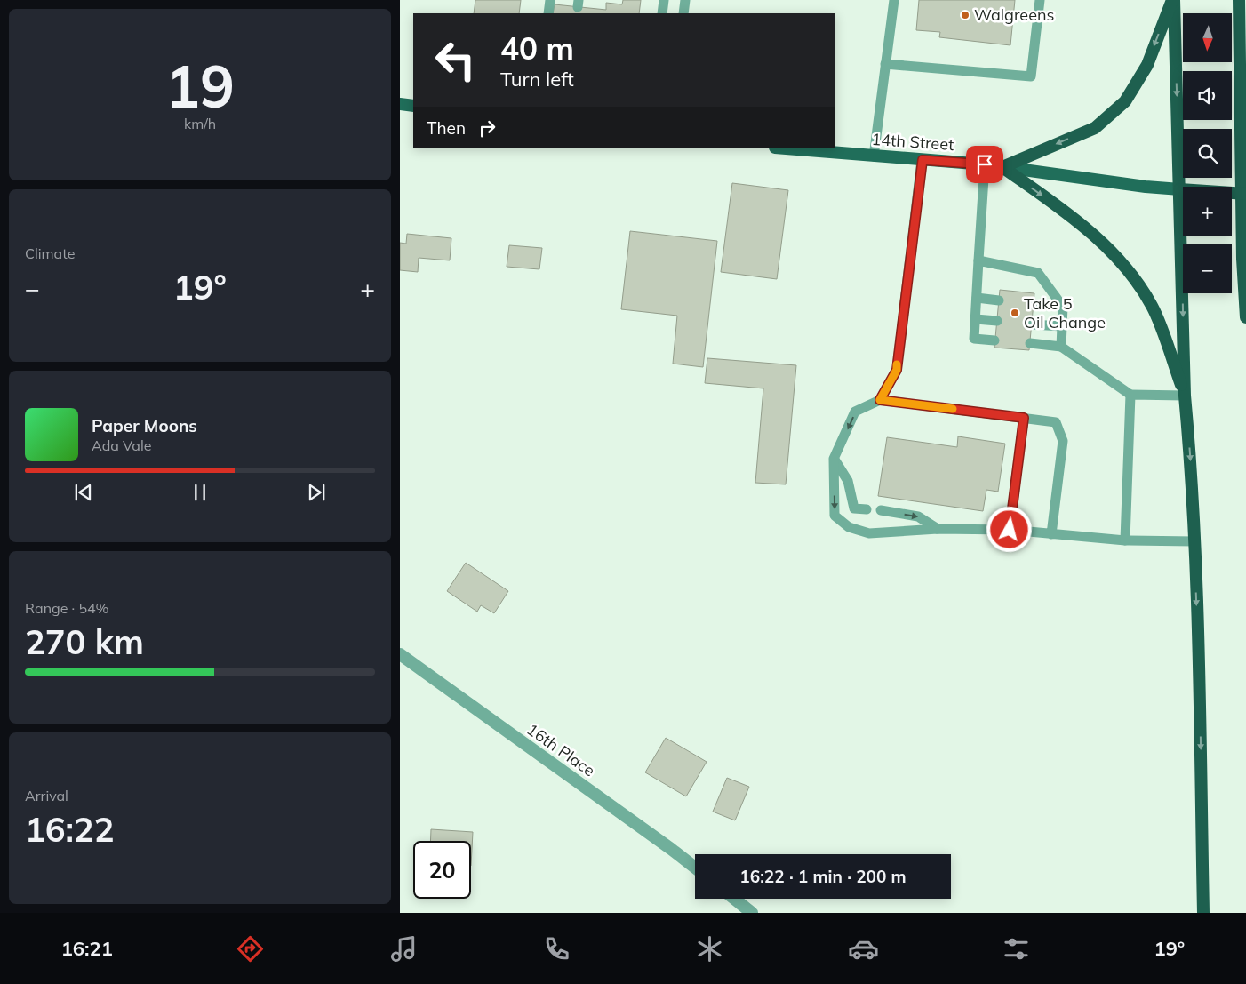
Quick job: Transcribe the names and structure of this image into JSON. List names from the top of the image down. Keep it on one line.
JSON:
{"streets":{"main road":["14th Street"],"street":["16th Place"]},"places":["Walgreens","Take 5 Oil Change"],"north":"bottom","page":{"tile":[["19","km/h"],"Climate",["Range · 54%","270 km"],["Arrival","16:22"]],"map_buttons":["+","−"],"turn":["40 m","Turn left"],"then":"Then","heat":["−","19°","+"],"song":["Paper Moons","Ada Vale"],"limit":"20","trip":"16:22 · 1 min · 200 m","tabs":["16:21","19°"]}}
